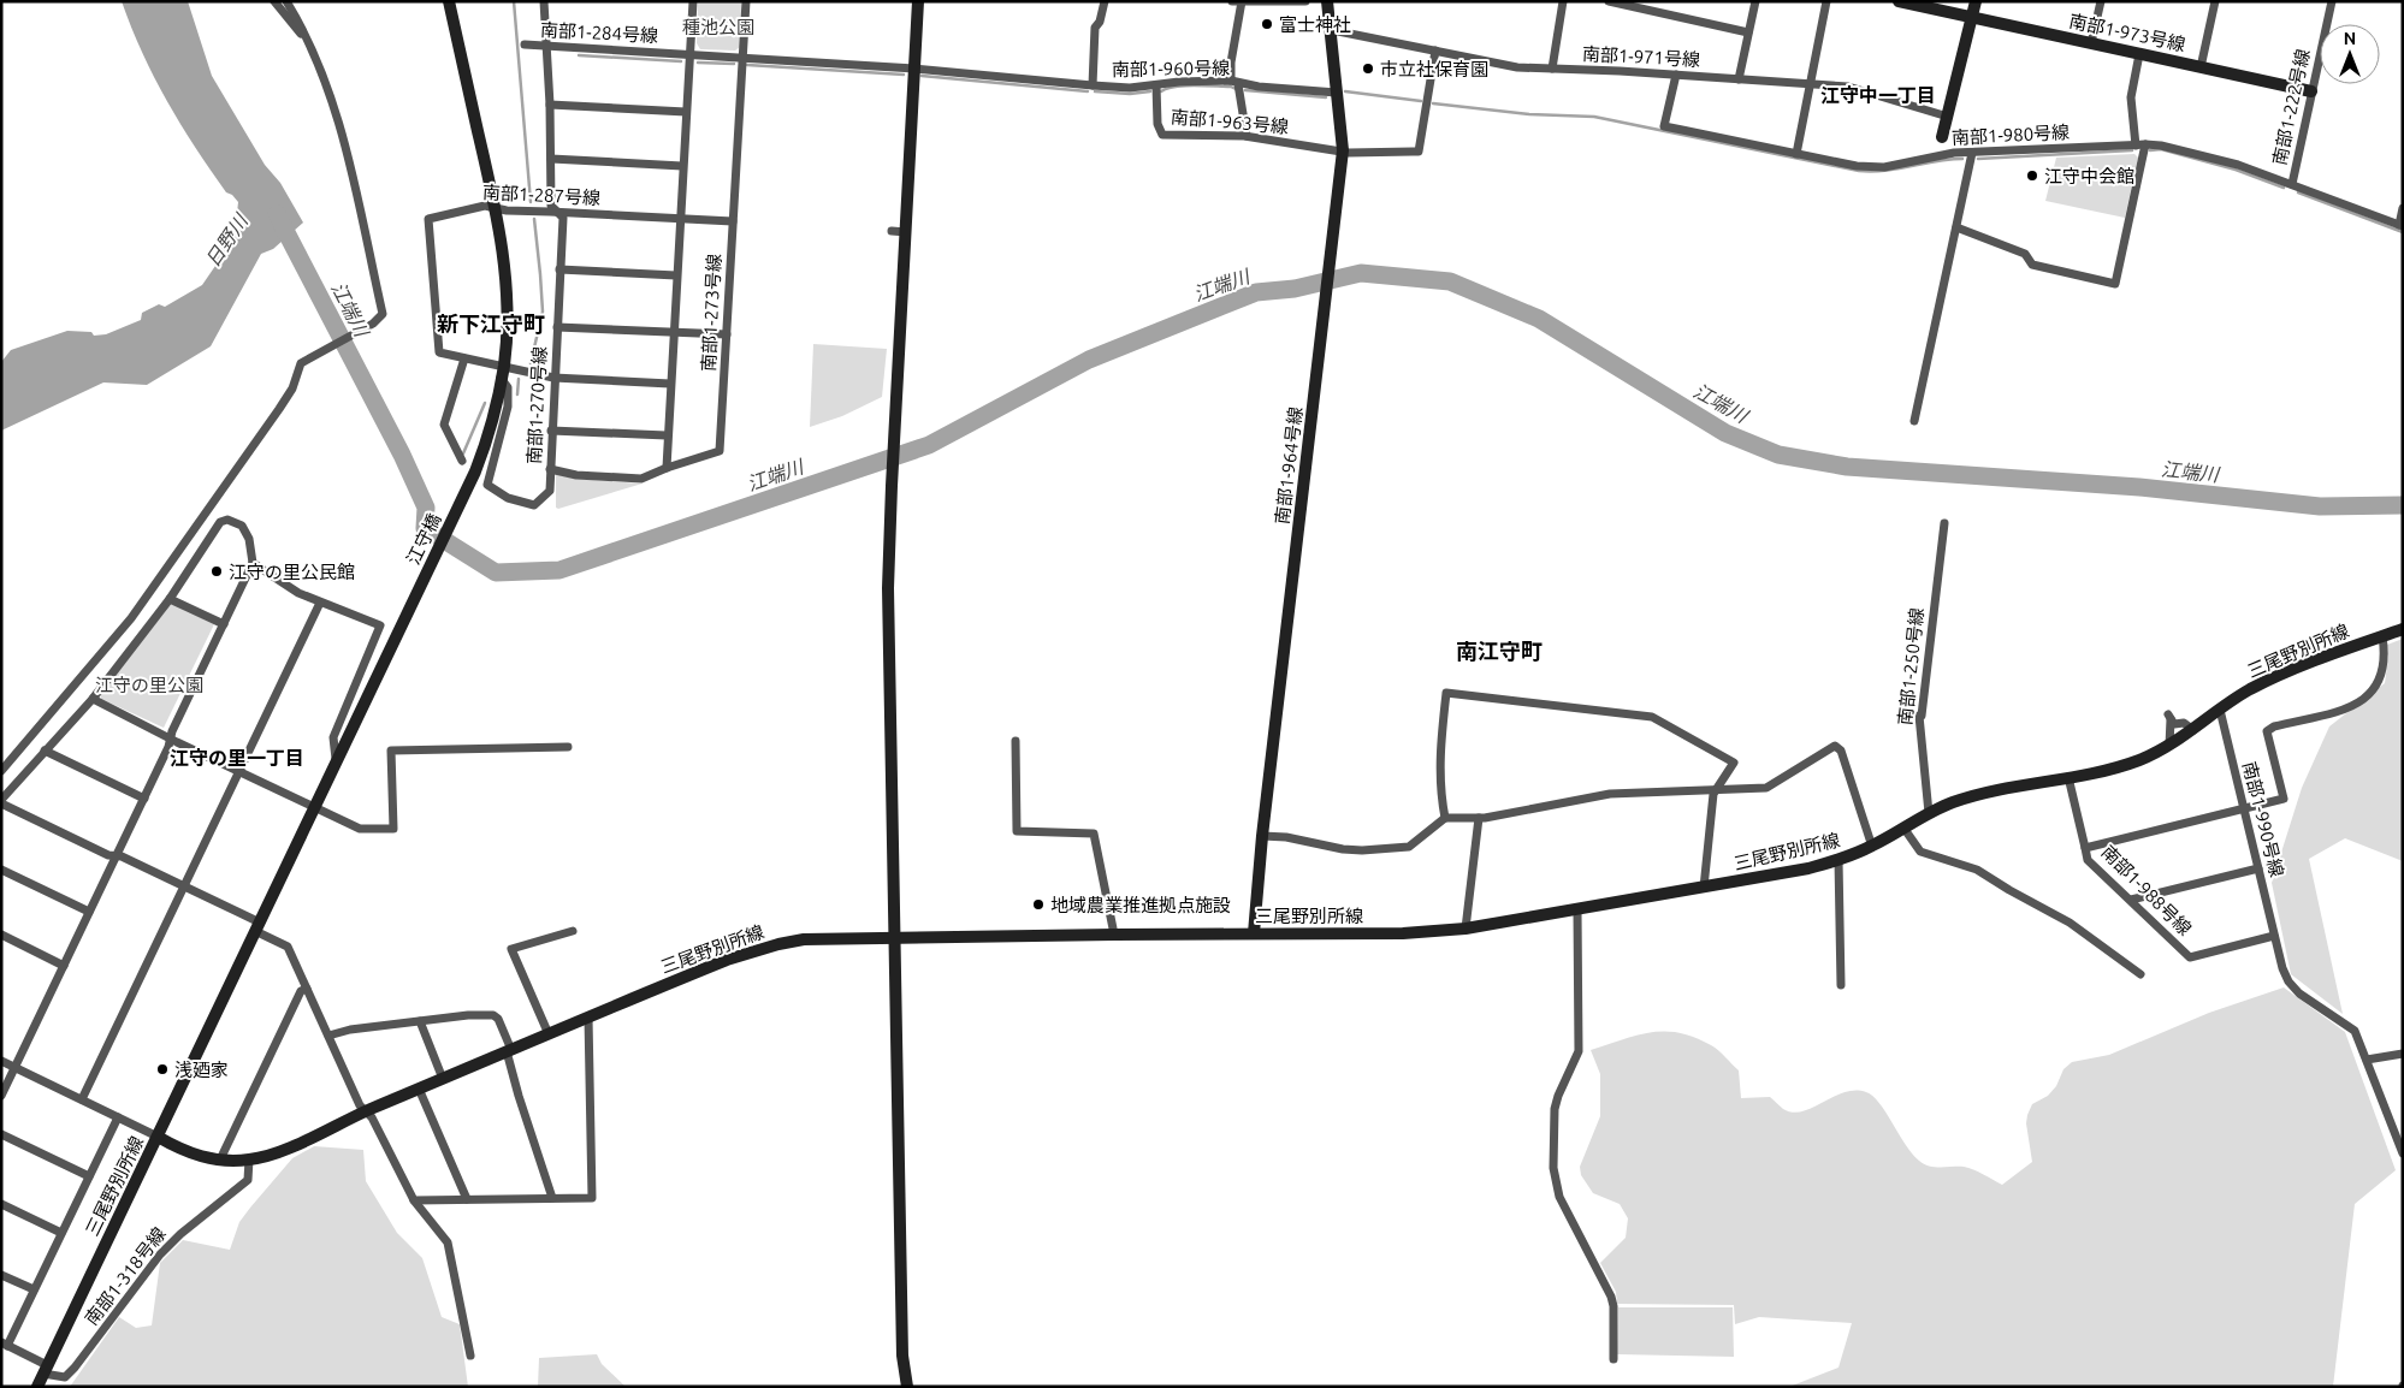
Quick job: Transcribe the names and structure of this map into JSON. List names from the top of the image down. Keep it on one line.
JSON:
{"streets":{"street":["南部1-284号線","南部1-973号線","南部1-971号線","南部1-960号線","南部1-222号線","南部1-963号線","南部1-980号線","南部1-287号線","南部1-273号線","南部1-270号線","南部1-964号線","江守橋","三尾野別所線","南部1-250号線","南部1-990号線","南部1-988号線","南部1-318号線"]},"crossings":[["南部1-284号線","南部1-960号線"],["南部1-284号線","南部1-273号線"],["南部1-284号線","南部1-270号線"],["南部1-973号線","南部1-222号線"],["南部1-971号線","南部1-963号線"],["南部1-971号線","南部1-980号線"],["南部1-971号線","南部1-964号線"],["南部1-960号線","南部1-963号線"],["南部1-960号線","南部1-964号線"],["南部1-222号線","南部1-980号線"],["南部1-963号線","南部1-964号線"],["南部1-287号線","南部1-273号線"],["南部1-287号線","南部1-270号線"],["南部1-287号線","江守橋"],["南部1-273号線","南部1-270号線"],["南部1-270号線","江守橋"],["南部1-964号線","三尾野別所線"],["江守橋","三尾野別所線"],["三尾野別所線","南部1-250号線"],["三尾野別所線","南部1-990号線"],["三尾野別所線","南部1-988号線"],["三尾野別所線","南部1-318号線"],["南部1-990号線","南部1-988号線"]],"districts":["江守中一丁目","新下江守町","南江守町","江守の里一丁目"],"water":["日野川","江端川"],"parks":["種池公園","江守の里公園"],"places":["富士神社","市立社保育園","江守中会館","江守の里公民館","地域農業推進拠点施設","浅廼家"],"north":"top"}
